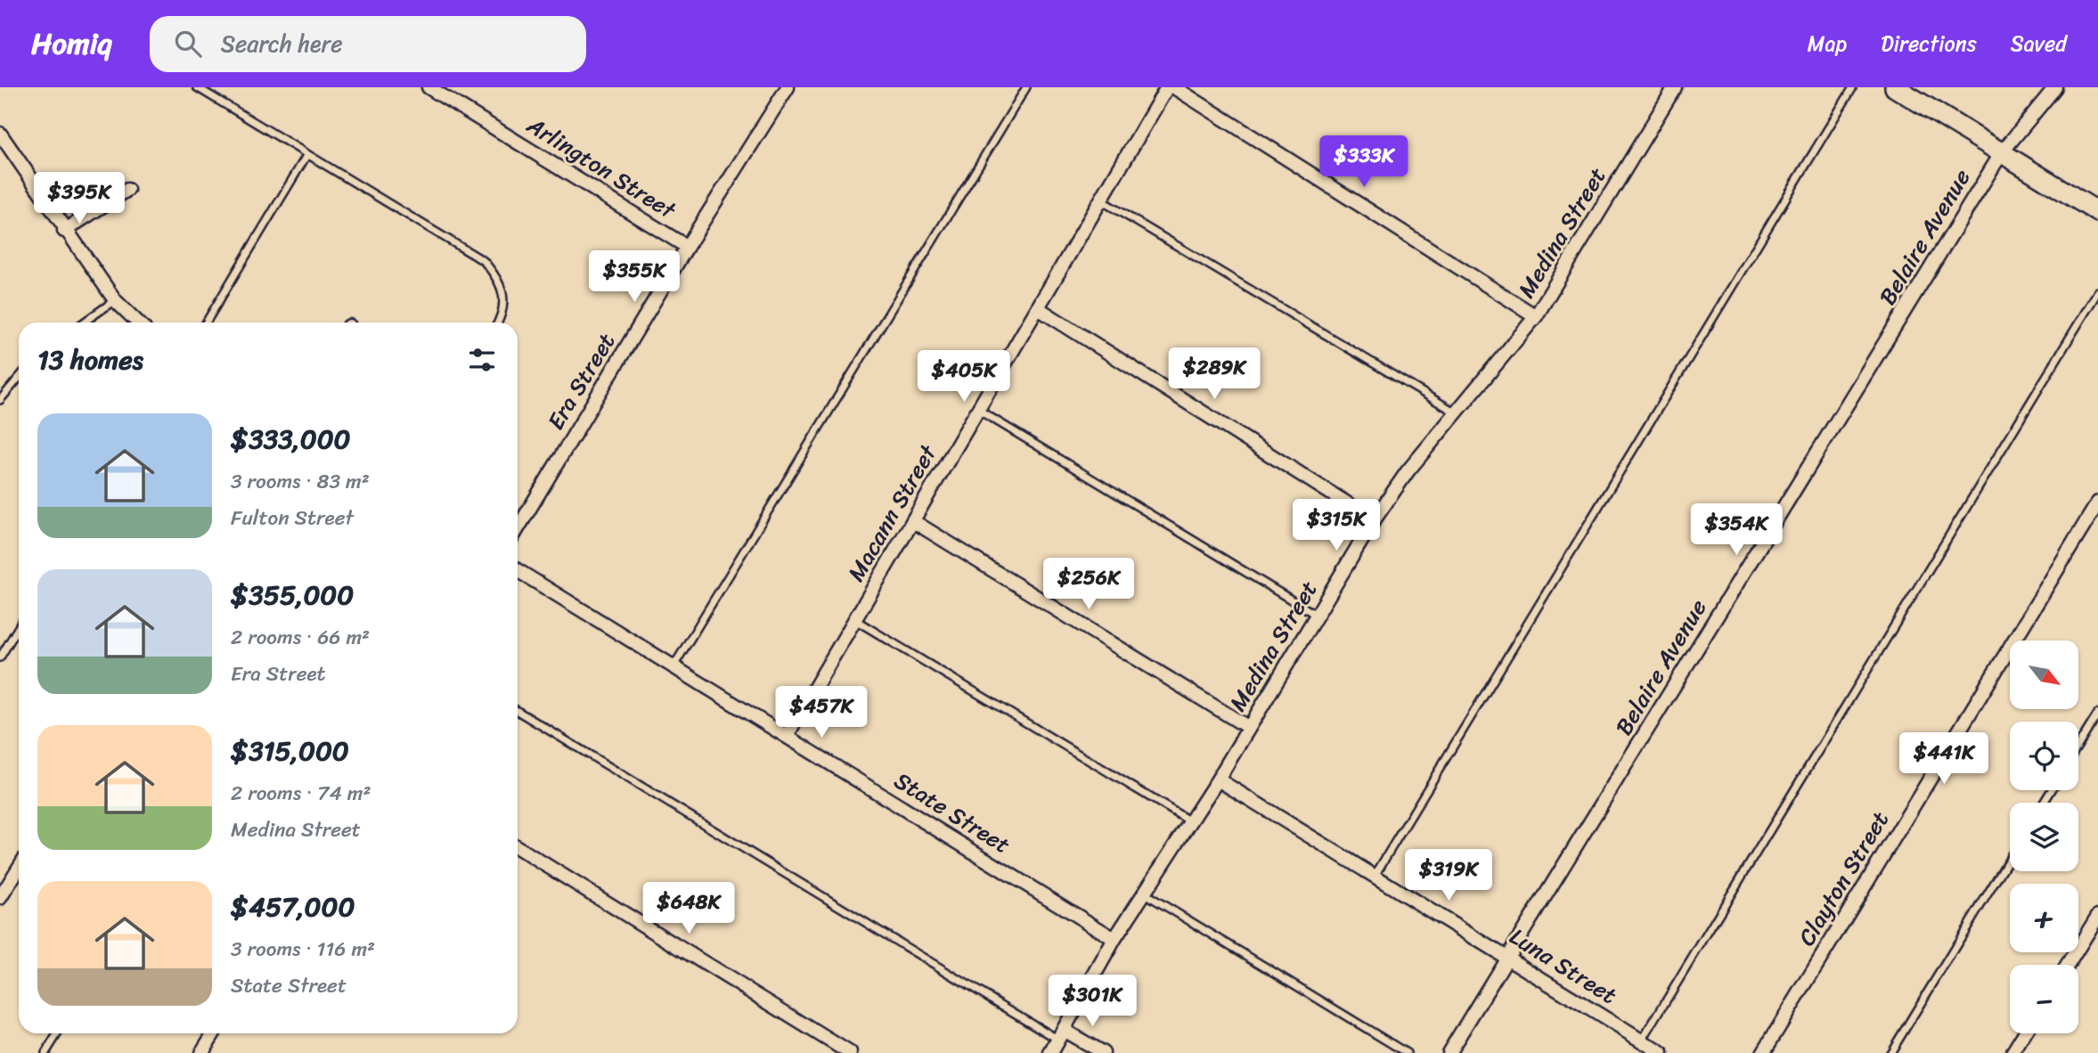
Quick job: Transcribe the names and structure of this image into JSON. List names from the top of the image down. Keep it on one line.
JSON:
{"streets":{"street":["Arlington Street","Medina Street","Belaire Avenue","Era Street","Macann Street","State Street","Clayton Street","Luna Street"]},"crossings":[["Arlington Street","Era Street"],["Medina Street","State Street"],["Medina Street","Luna Street"],["Belaire Avenue","Luna Street"],["Macann Street","State Street"]],"north":"bottom right","page":{"header":"Homiq","search":"Search here","nav":["Map","Directions","Saved"],"price":["$333K","$395K","$355K","$289K","$405K","$315K","$354K","$256K","$457K","$441K","$319K","$648K","$301K"],"heading":"13 homes","list":[{"name":"$333,000","note":"3 rooms · 83 m² · Fulton Street"},{"name":"$355,000","note":"2 rooms · 66 m² · Era Street"},{"name":"$315,000","note":"2 rooms · 74 m² · Medina Street"},{"name":"$457,000","note":"3 rooms · 116 m² · State Street"}],"map_buttons":["+","−"]}}
